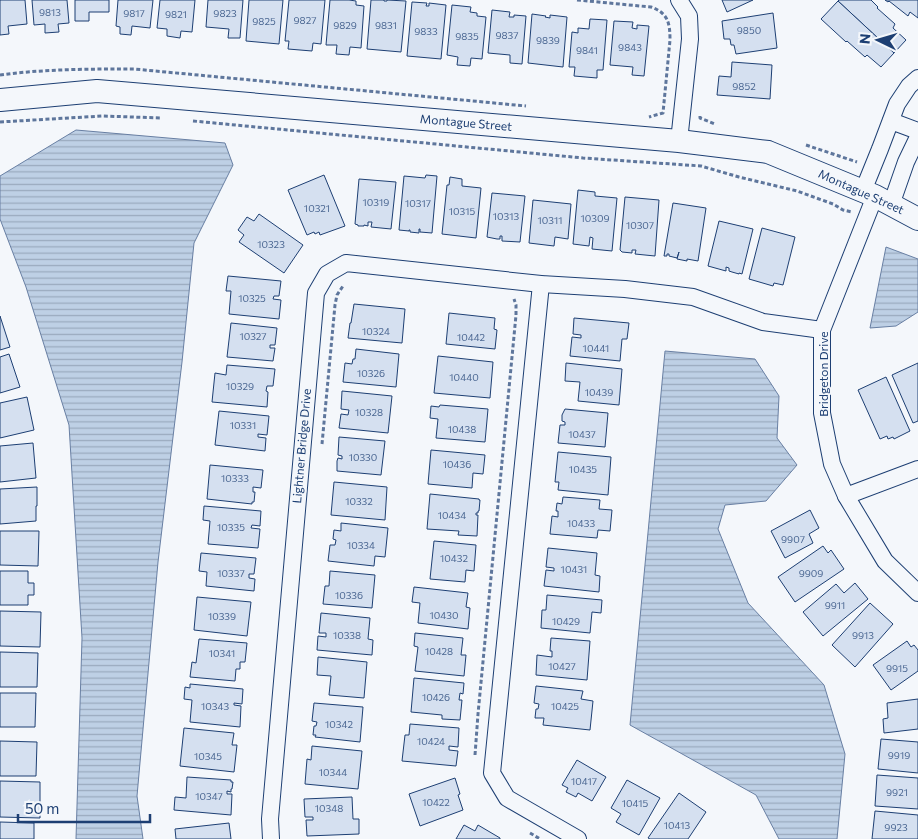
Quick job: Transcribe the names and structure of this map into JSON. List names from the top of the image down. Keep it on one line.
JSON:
{"streets":{"street":["Montague Street","Bridgeton Drive","Lightner Bridge Drive"]},"crossings":[["Montague Street","Bridgeton Drive"],["Bridgeton Drive","Lightner Bridge Drive"]],"house_numbers":["9813","9817","9823","9821","9827","9825","9829","9831","9850","9833","9837","9835","9839","9843","9841","9852","10319","10317","10321","10315","10313","10309","10311","10307","10323","10325","10324","10327","10442","10441","10326","10440","10329","10439","10328","10331","10438","10437","10330","10436","10435","10333","10332","10434","10433","10335","9907","10334","10432","10431","10337","9909","10336","9911","10430","10339","10429","10338","9913","10428","10341","10427","9915","10426","10343","10425","10342","10424","9919","10345","10344","10417","9921","10347","10422","10415","10348","10413","9923"],"scale_bar":"50 m","north":"left"}
